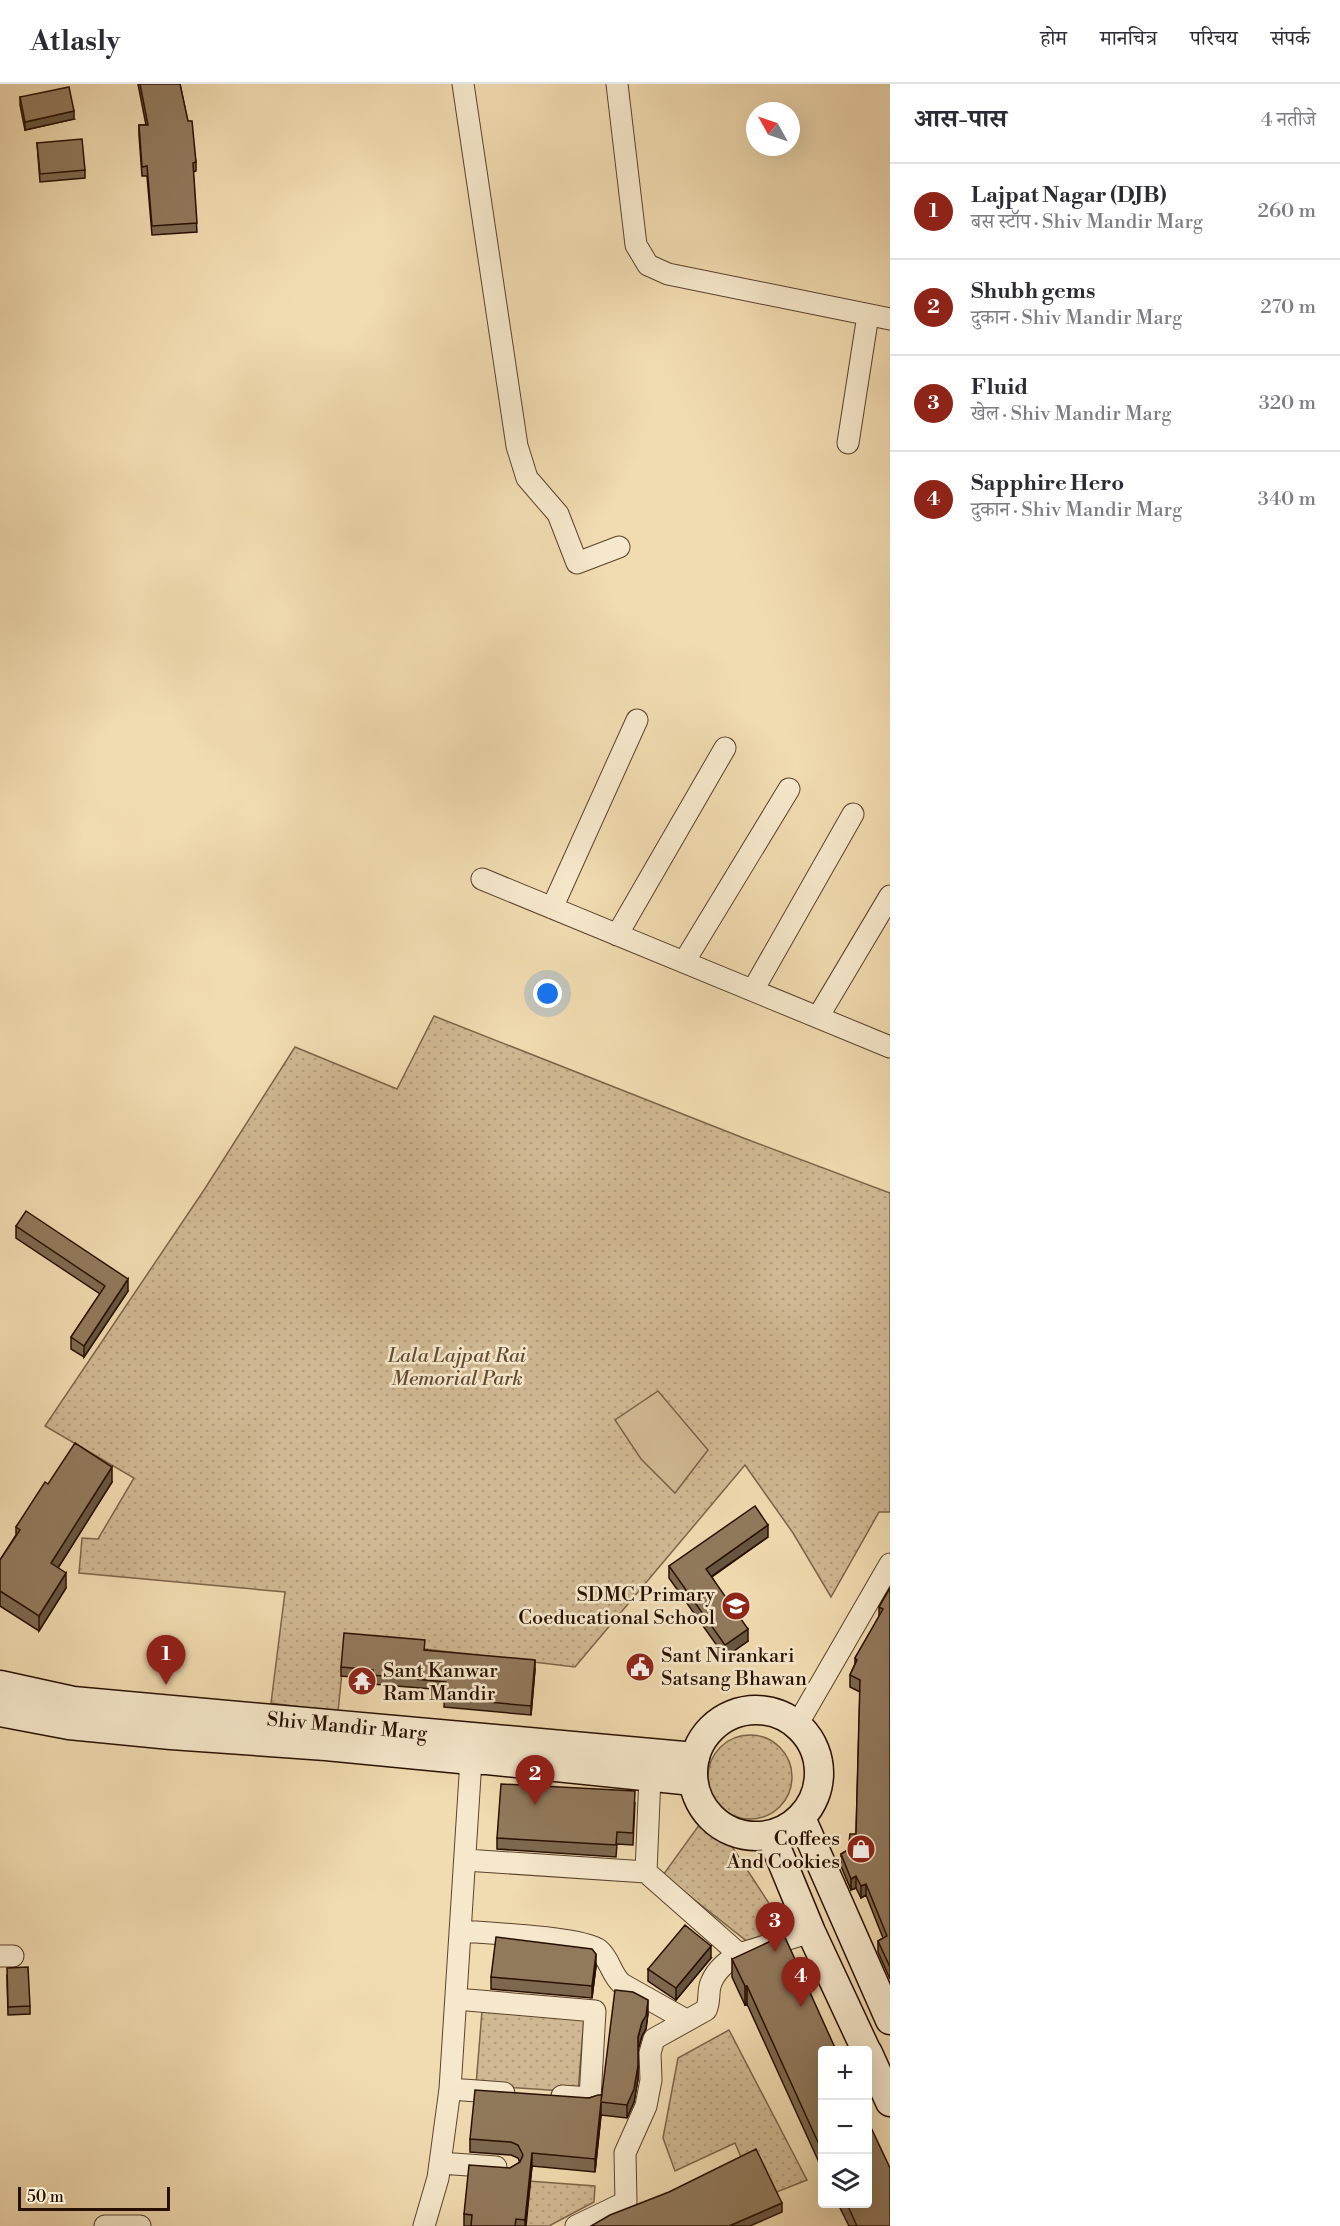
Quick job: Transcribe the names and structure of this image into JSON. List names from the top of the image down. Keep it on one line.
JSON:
{"streets":{"street":["Shiv Mandir Marg"]},"parks":["Lala Lajpat Rai Memorial Park"],"places":{"school or university":["SDMC Primary Coeducational School"],"public building":["Sant Nirankari Satsang Bhawan"],"temple":["Sant Kanwar Ram Mandir"],"shop":["Coffees And Cookies"]},"scale_bar":"50 m","north":"top left","page":{"header":"Atlasly","nav":["होम","मानचित्र","परिचय","संपर्क"],"heading":["आस-पास","4 नतीजे"],"list":[{"mark":"1","name":"Lajpat Nagar (DJB)","note":"बस स्टॉप · Shiv Mandir Marg","value":"260 m"},{"mark":"2","name":"Shubh gems","note":"दुकान · Shiv Mandir Marg","value":"270 m"},{"mark":"3","name":"Fluid","note":"खेल · Shiv Mandir Marg","value":"320 m"},{"mark":"4","name":"Sapphire Hero","note":"दुकान · Shiv Mandir Marg","value":"340 m"}],"pins":["1","2","3","4"],"map_buttons":["+","−"],"scale":"50 m"}}
